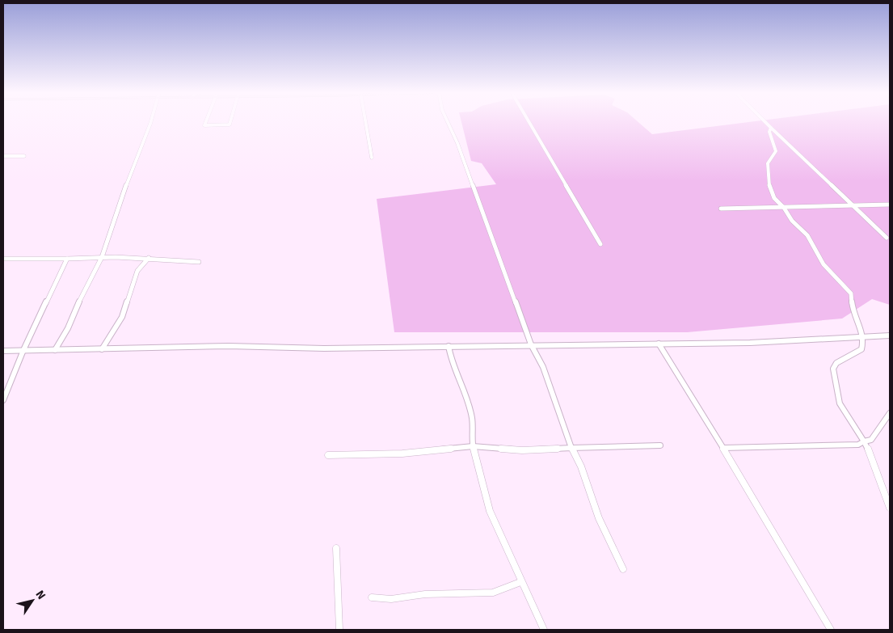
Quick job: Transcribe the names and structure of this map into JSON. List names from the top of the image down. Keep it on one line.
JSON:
{"north":"top right"}
